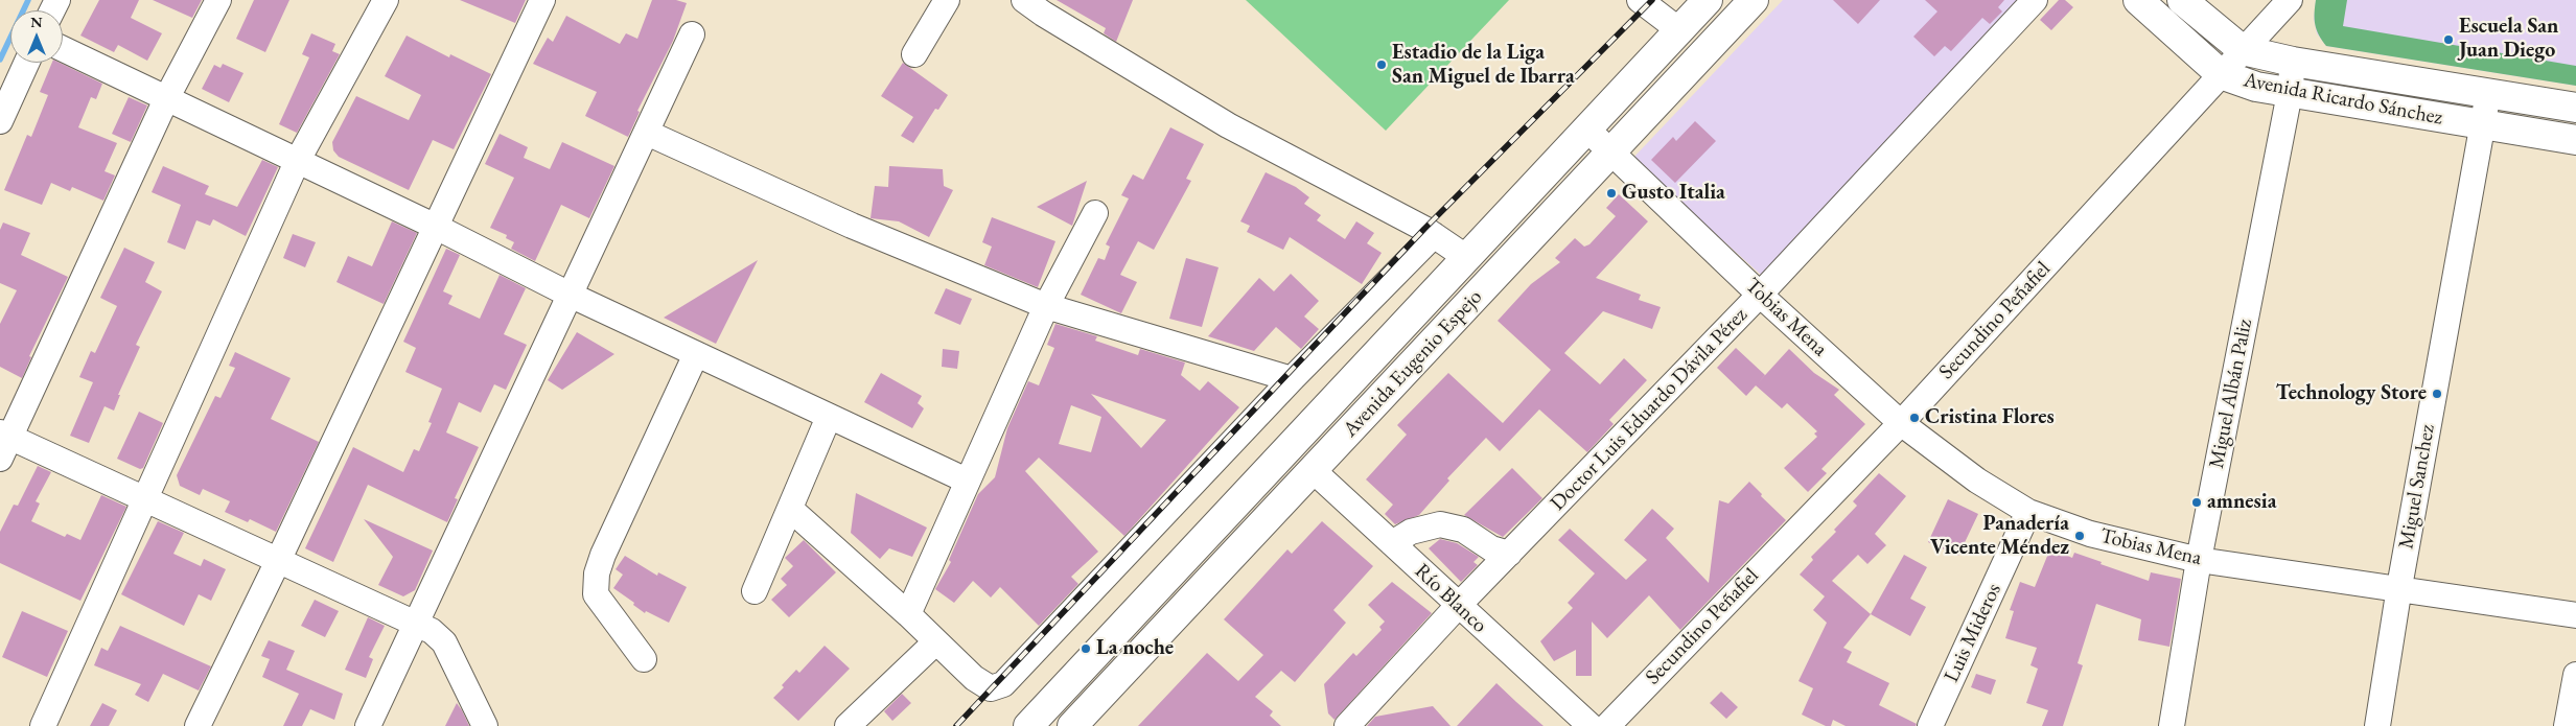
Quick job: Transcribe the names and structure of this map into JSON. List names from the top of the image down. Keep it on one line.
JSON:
{"streets":{"main road":["Avenida Ricardo Sánchez","Avenida Eugenio Espejo"],"street":["Tobias Mena","Secundino Peñafiel","Miguel Albán Paliz","Doctor Luis Eduardo Dávila Pérez","Miguel Sanchez","Río Blanco","Luis Mideros"]},"crossings":[["Avenida Ricardo Sánchez","Secundino Peñafiel"],["Avenida Ricardo Sánchez","Miguel Albán Paliz"],["Avenida Ricardo Sánchez","Miguel Sanchez"],["Tobias Mena","Secundino Peñafiel"],["Tobias Mena","Avenida Eugenio Espejo"],["Tobias Mena","Miguel Albán Paliz"],["Tobias Mena","Doctor Luis Eduardo Dávila Pérez"],["Tobias Mena","Miguel Sanchez"],["Tobias Mena","Luis Mideros"],["Avenida Eugenio Espejo","Río Blanco"],["Doctor Luis Eduardo Dávila Pérez","Río Blanco"]],"places":["Escuela San Juan Diego","Estadio de la Liga San Miguel de Ibarra","Gusto Italia","Technology Store","Cristina Flores","amnesia","Panadería Vicente Méndez","La noche"],"north":"top"}
